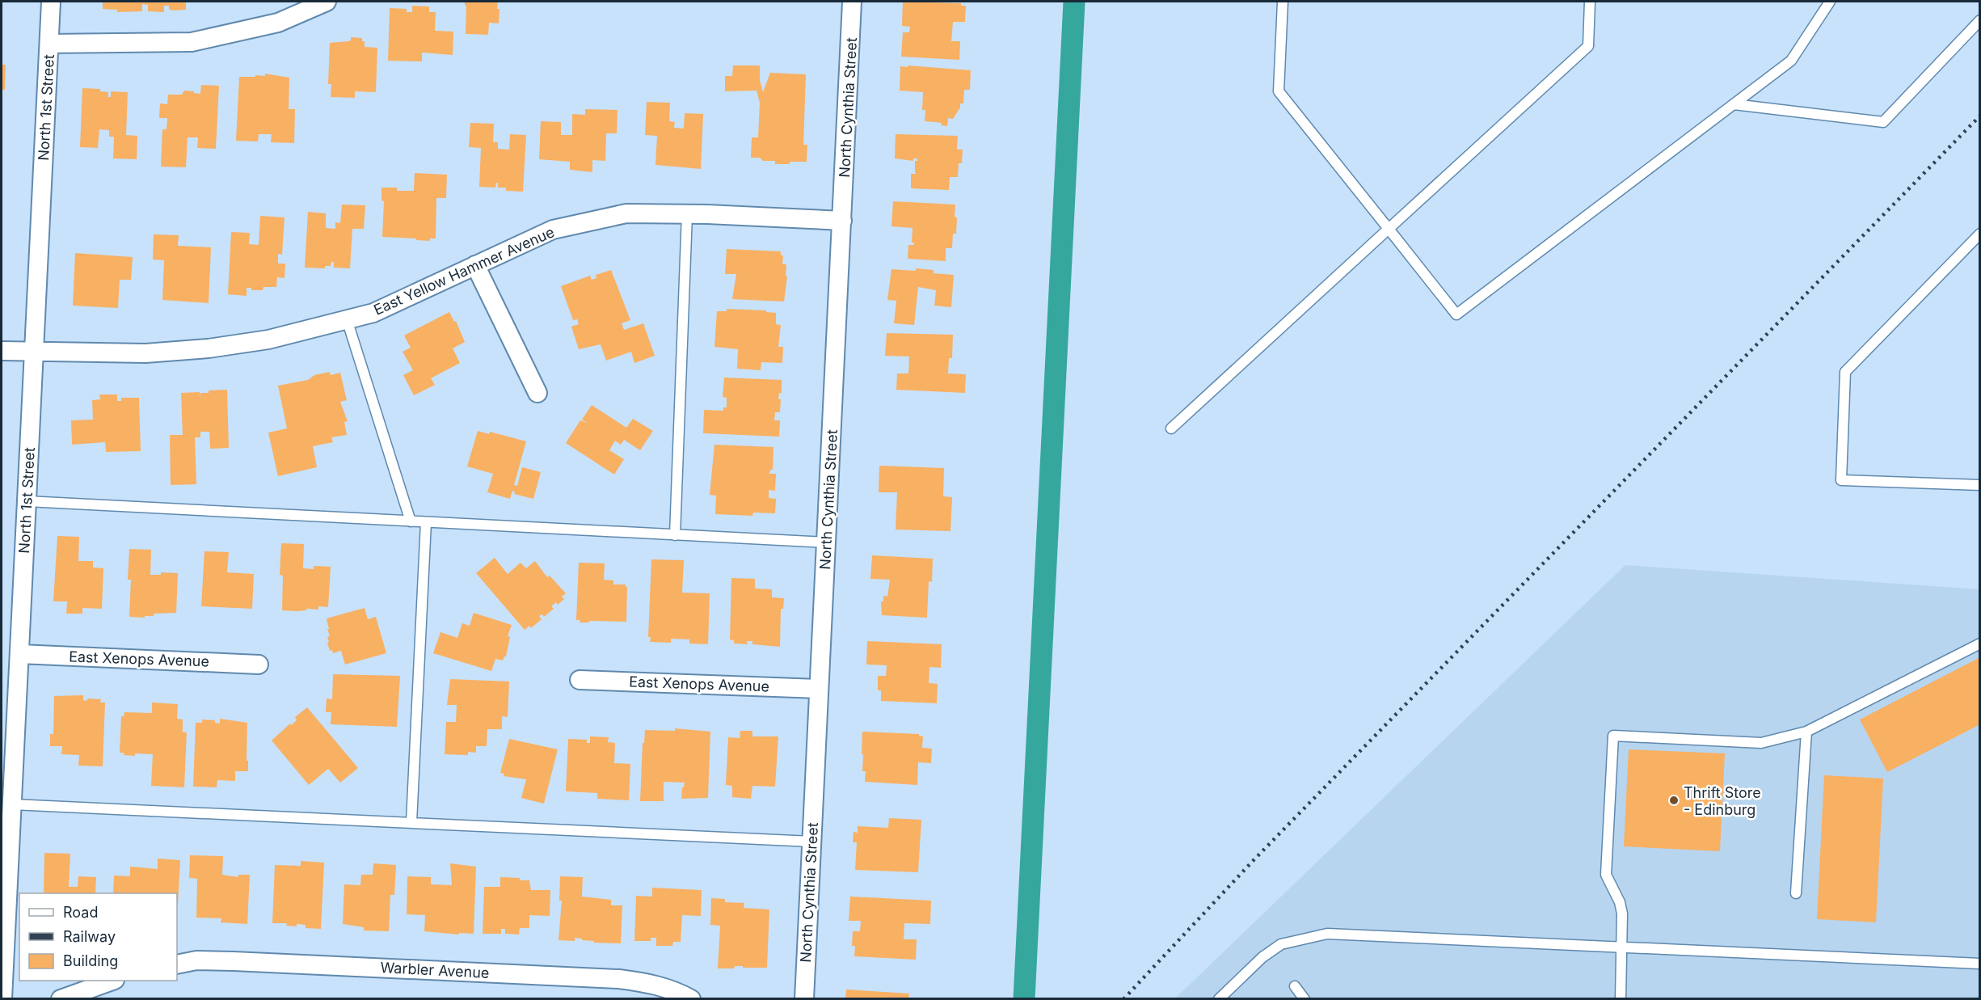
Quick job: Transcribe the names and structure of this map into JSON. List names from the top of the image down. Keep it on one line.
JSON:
{"streets":{"street":["North 1st Street","North Cynthia Street","East Yellow Hammer Avenue","East Xenops Avenue","Warbler Avenue"]},"crossings":[["North 1st Street","East Yellow Hammer Avenue"],["North 1st Street","East Xenops Avenue"],["North Cynthia Street","East Yellow Hammer Avenue"],["North Cynthia Street","East Xenops Avenue"]],"places":["Thrift Store - Edinburg"],"legend":["Road","Railway","Building"]}
